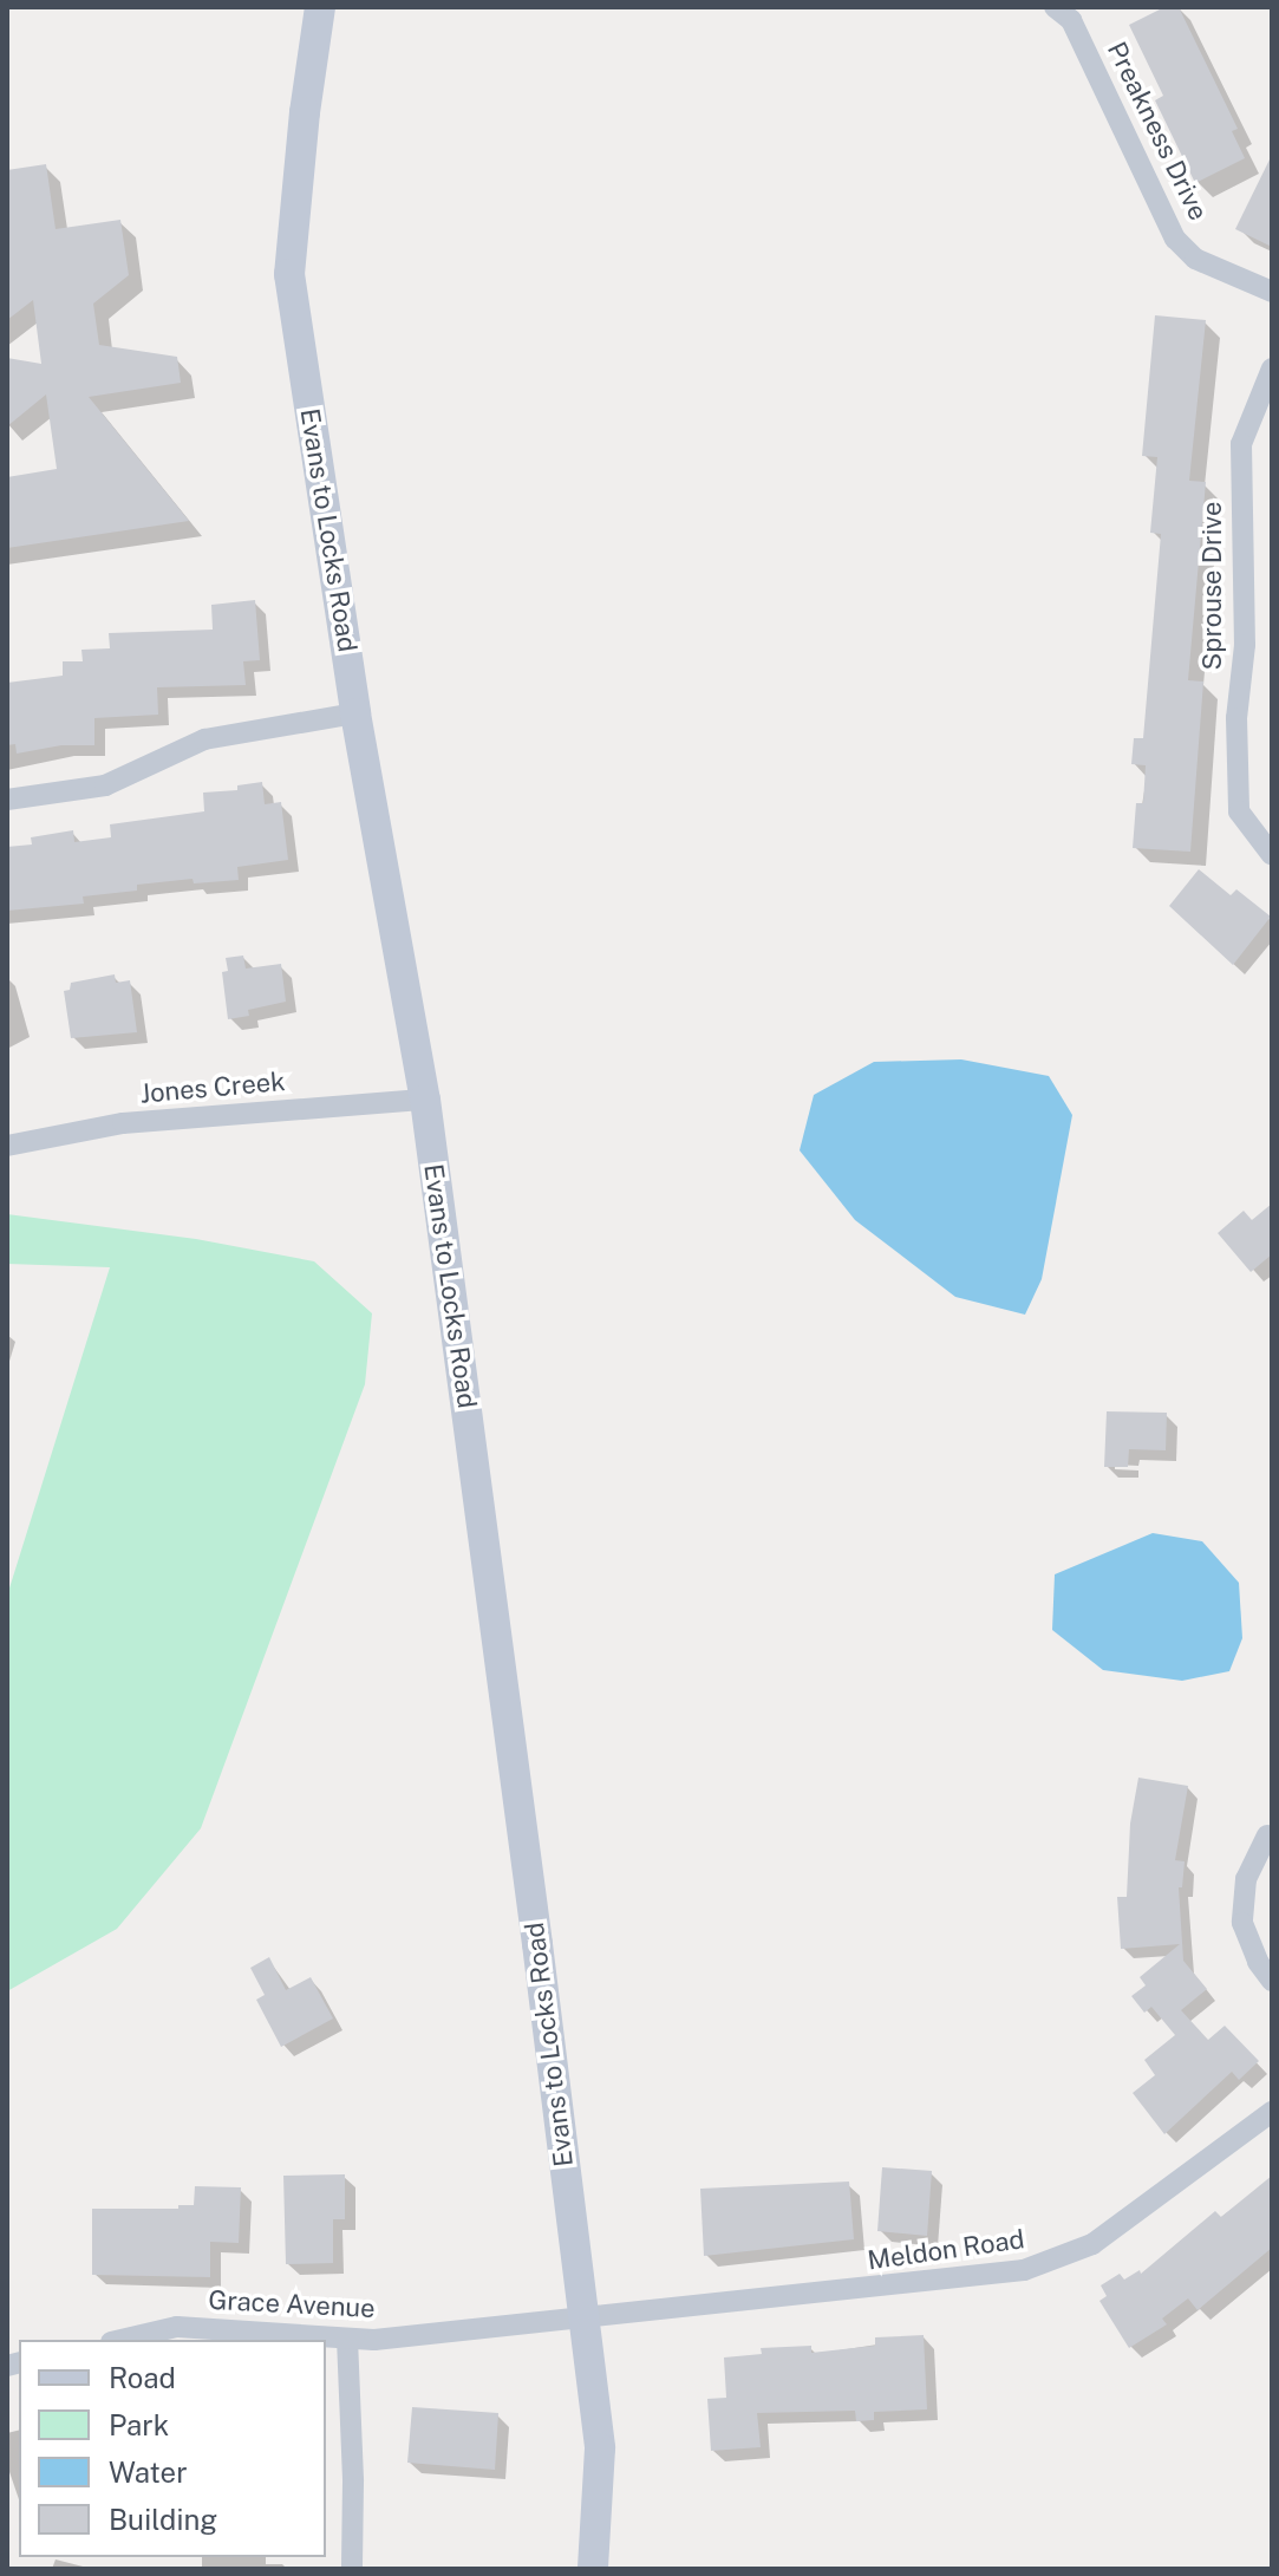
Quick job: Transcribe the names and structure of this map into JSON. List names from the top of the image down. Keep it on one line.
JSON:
{"streets":{"street":["Preakness Drive","Evans to Locks Road","Sprouse Drive","Jones Creek","Meldon Road","Grace Avenue"]},"crossings":[["Evans to Locks Road","Jones Creek"],["Evans to Locks Road","Meldon Road"],["Evans to Locks Road","Grace Avenue"],["Meldon Road","Grace Avenue"]],"legend":["Road","Park","Water","Building"]}
